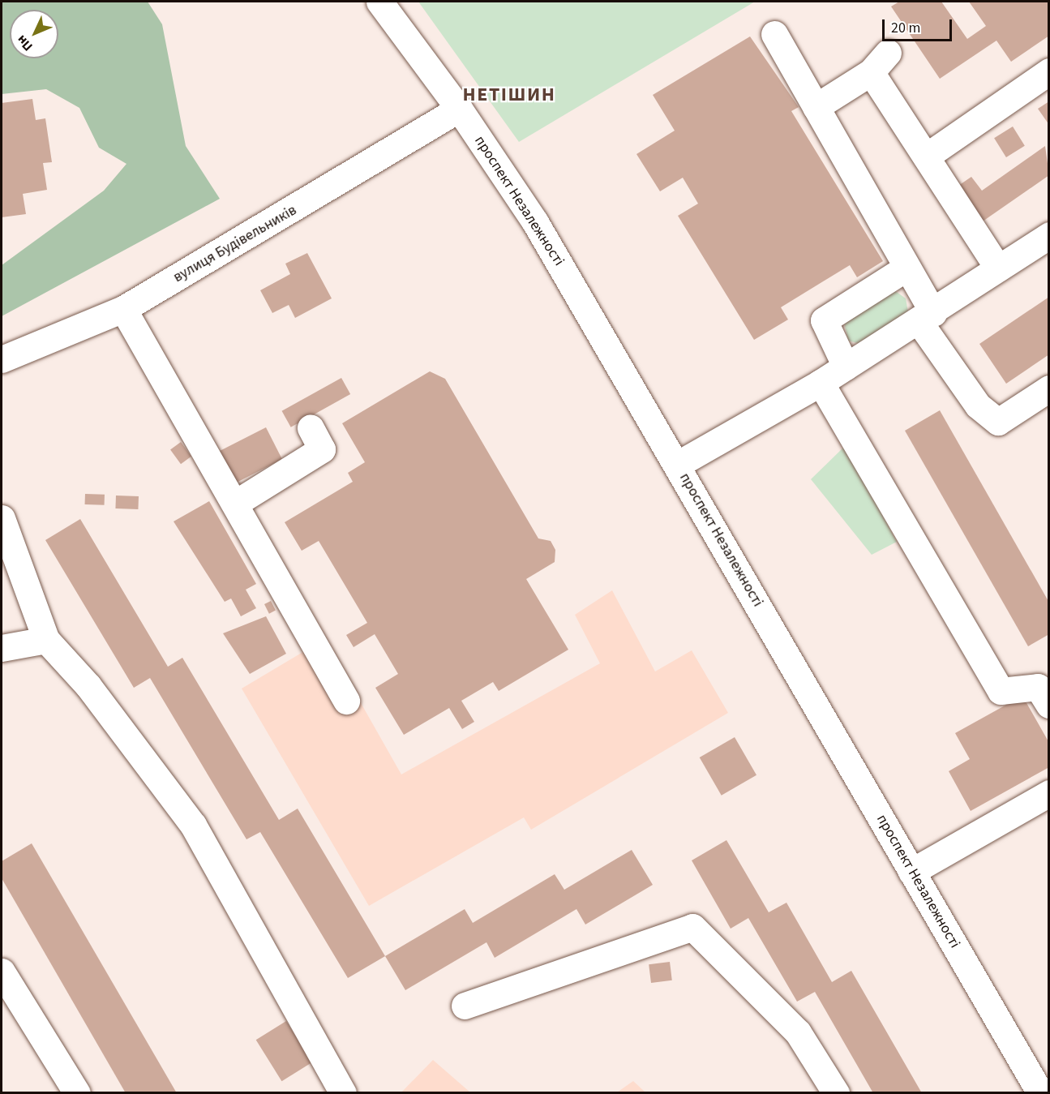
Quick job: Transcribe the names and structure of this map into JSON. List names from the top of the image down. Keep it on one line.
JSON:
{"streets":{"main road":["проспект Незалежності","вулиця Будівельників"]},"crossings":[["проспект Незалежності","вулиця Будівельників"]],"districts":["НЕТІШИН"],"scale_bar":"20 m","north":"bottom left"}
